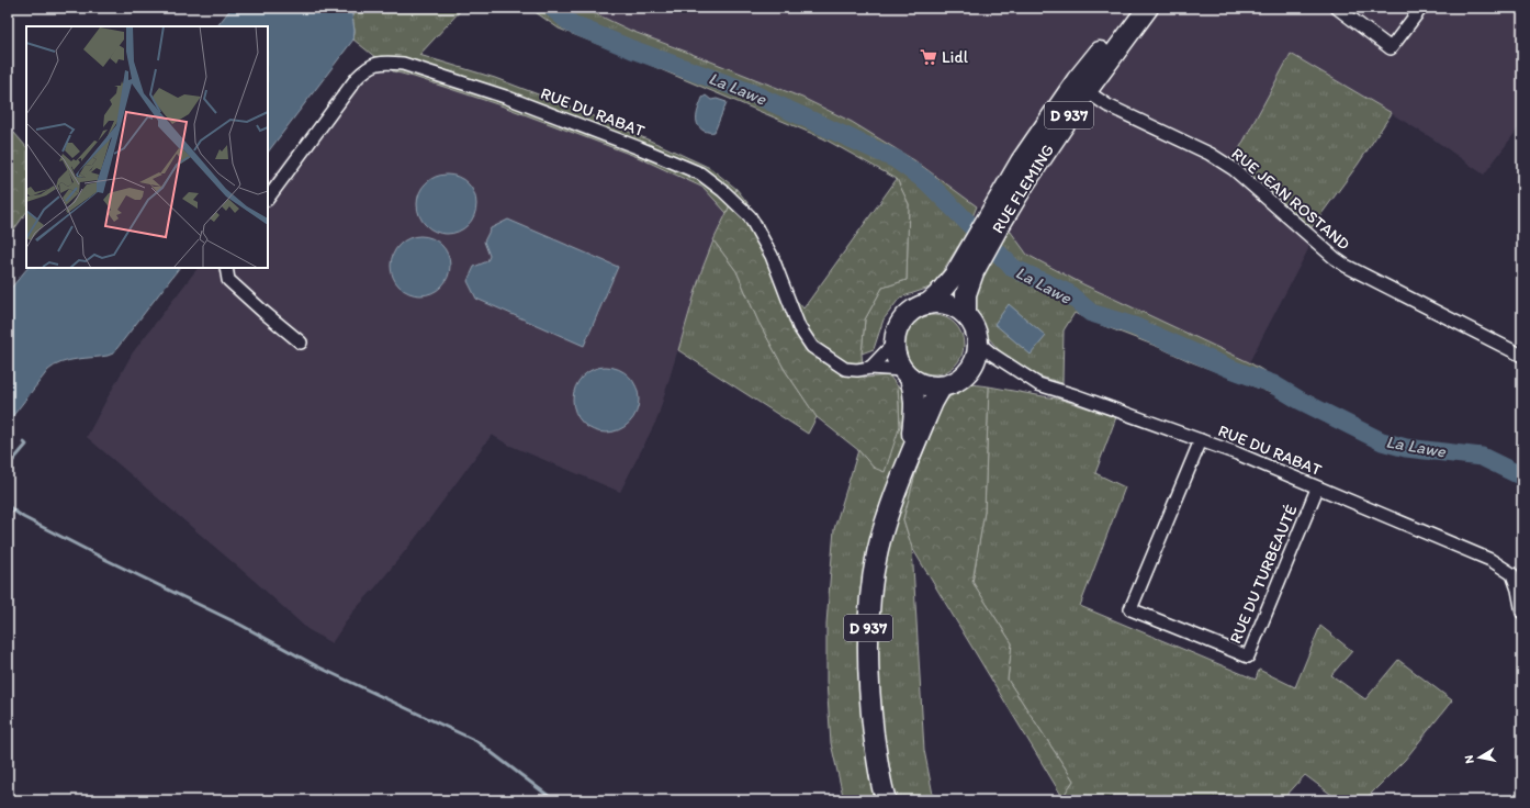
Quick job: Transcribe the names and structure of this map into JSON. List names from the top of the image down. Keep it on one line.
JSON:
{"streets":{"main road":["D 937","RUE FLEMING"],"street":["RUE DU RABAT","RUE JEAN ROSTAND","RUE DU TURBEAUTÉ"]},"crossings":[["RUE DU RABAT","D 937"],["RUE DU RABAT","RUE FLEMING"],["RUE DU RABAT","RUE DU TURBEAUTÉ"],["D 937","RUE FLEMING"],["RUE FLEMING","RUE JEAN ROSTAND"]],"water":["La Lawe"],"places":{"supermarket":["Lidl"]},"north":"left"}
